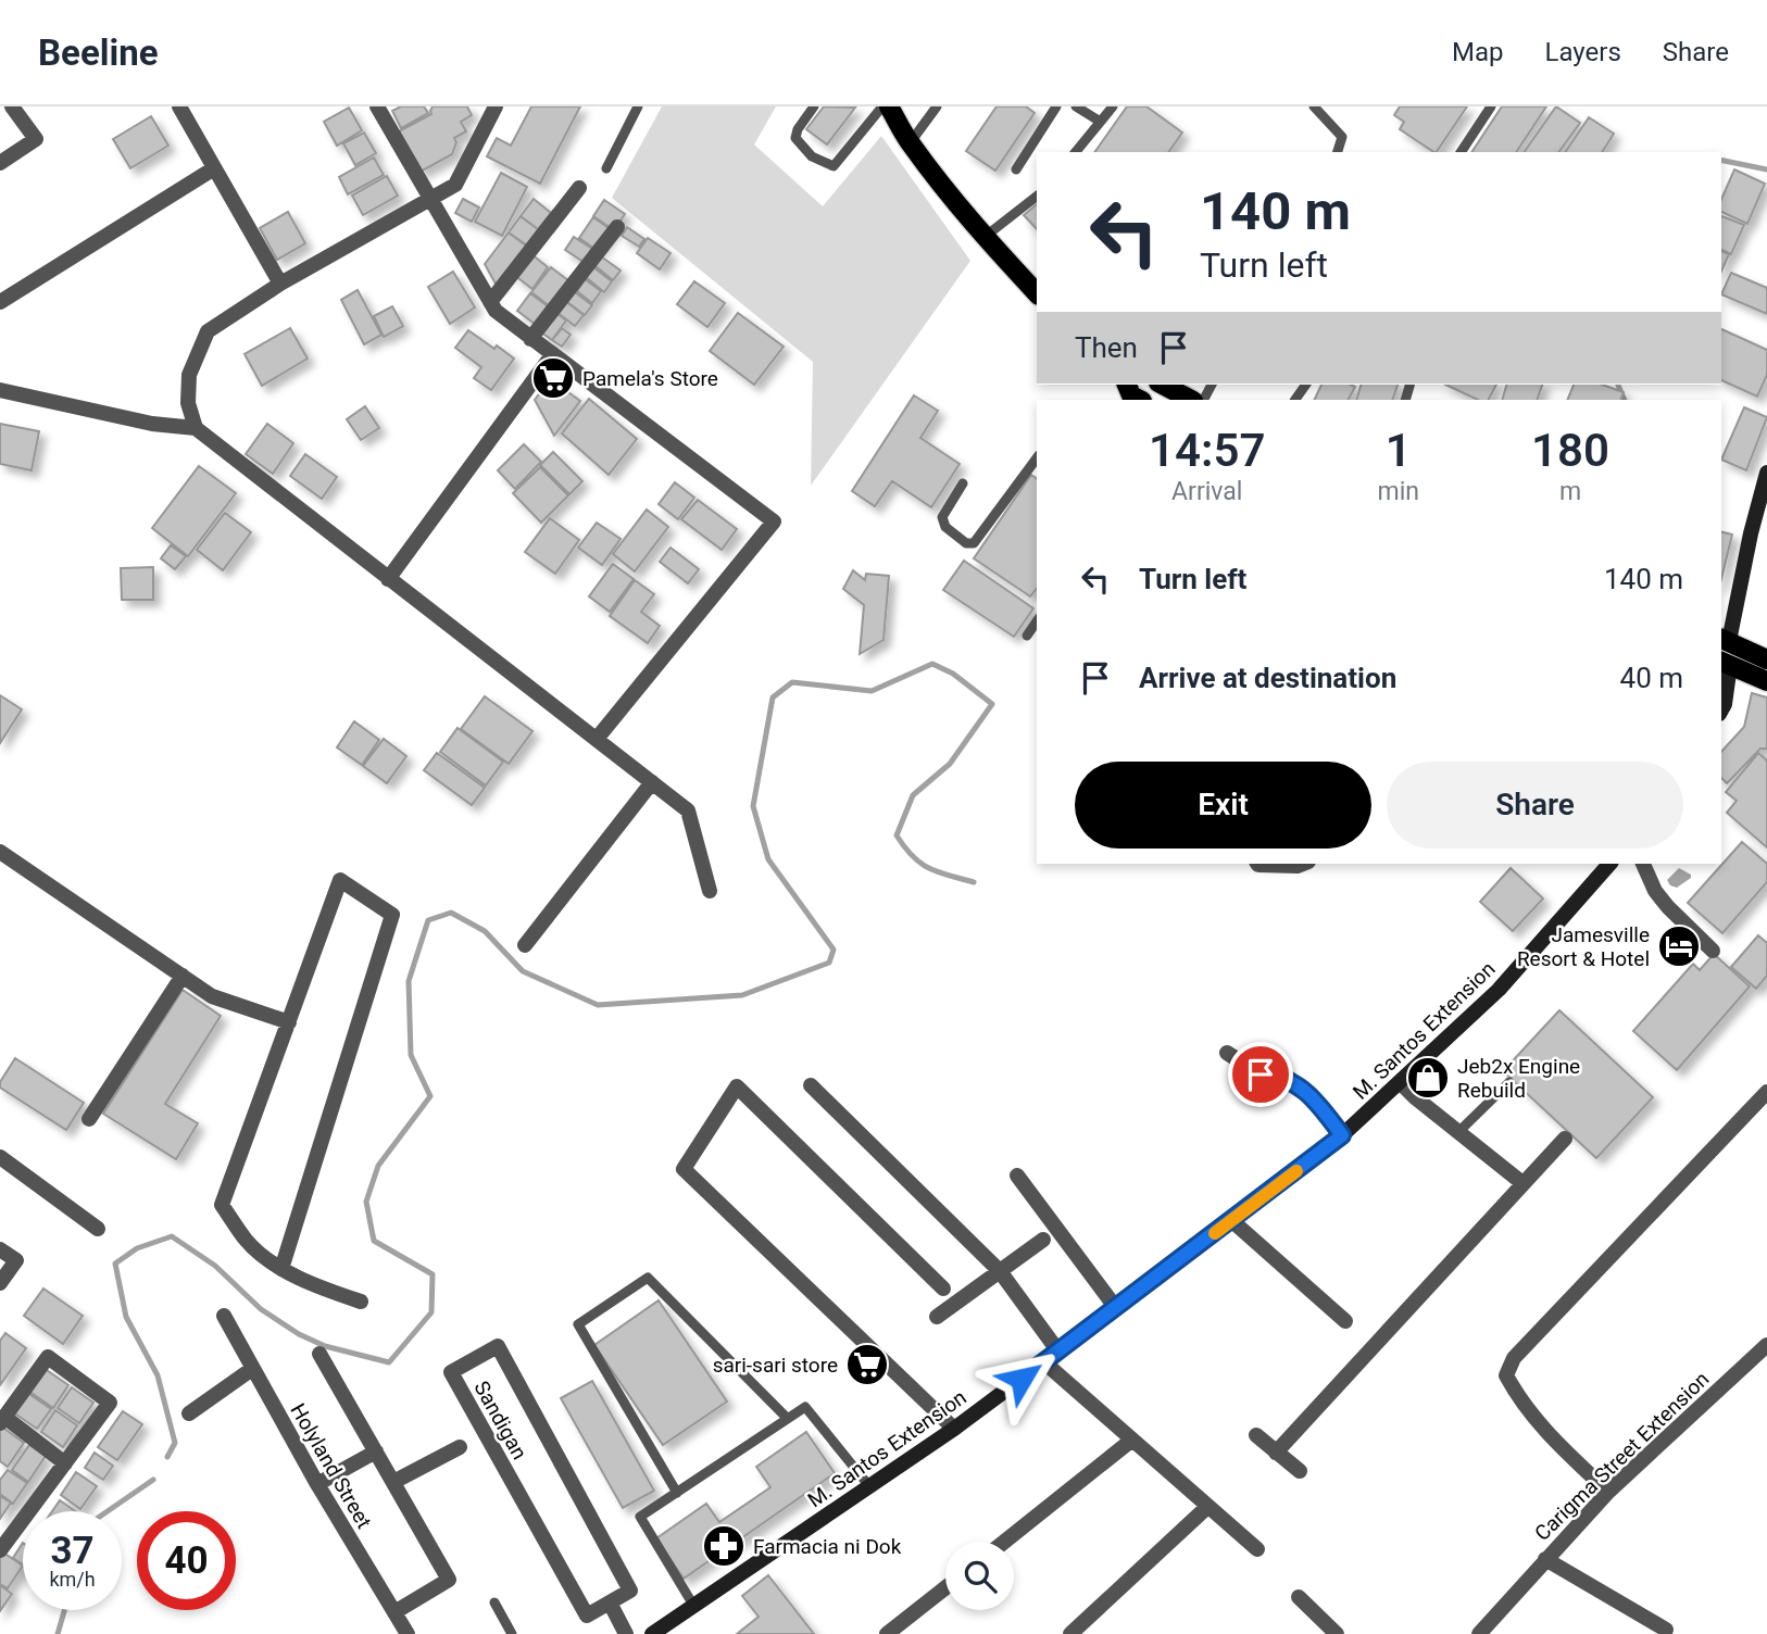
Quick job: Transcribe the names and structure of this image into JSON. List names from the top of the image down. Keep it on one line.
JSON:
{"streets":{"street":["M. Santos Extension","Sandigan","Carigma Street Extension","Holyland Street"]},"places":{"supermarket":["Pamela's Store","sari-sari store"],"hotel":["Jamesville Resort & Hotel"],"shop":["Jeb2x Engine Rebuild"],"pharmacy":["Farmacia ni Dok"]},"page":{"header":"Beeline","nav":["Map","Layers","Share"],"turn":["140 m","Turn left"],"then":"Then","eta":["14:57","Arrival","1","min","180","m"],"list":[{"name":"Turn left","value":"140 m"},{"name":"Arrive at destination","value":"40 m"}],"buttons":["Exit","Share"],"speed":"37 km/h","limit":"40"}}
